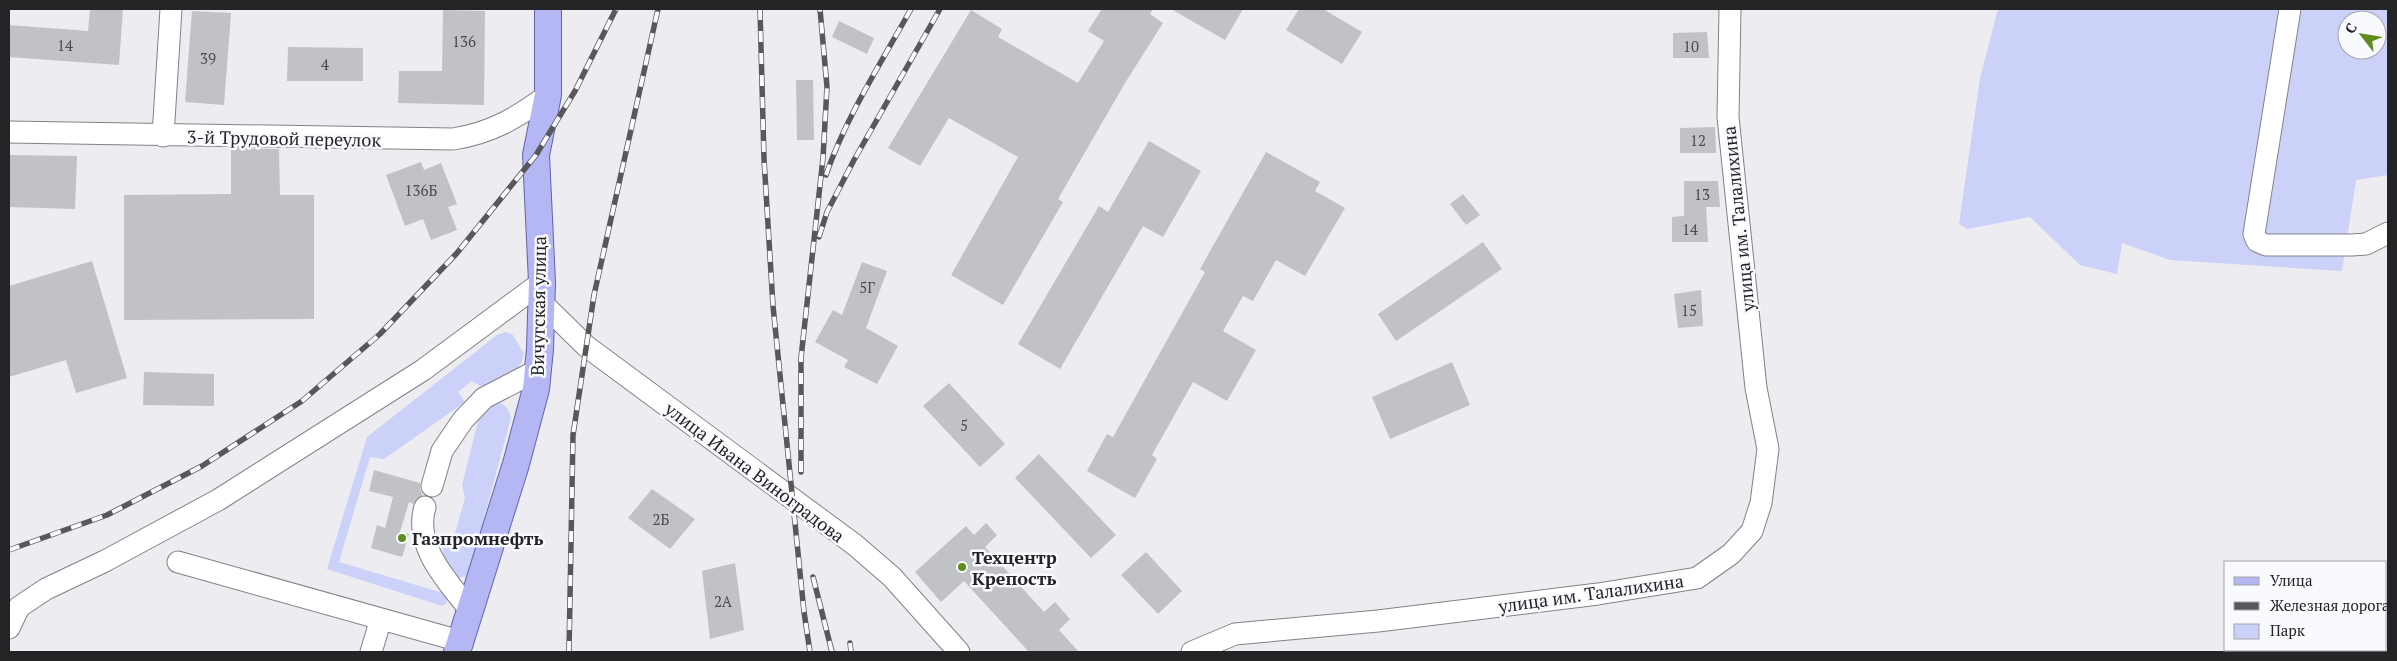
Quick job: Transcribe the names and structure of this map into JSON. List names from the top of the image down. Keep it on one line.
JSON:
{"streets":{"main road":["Вичугская улица"],"street":["3-й Трудовой переулок","улица им. Талалихина","улица Ивана Виноградова"]},"crossings":[["3-й Трудовой переулок","Вичугская улица"],["Вичугская улица","улица Ивана Виноградова"]],"places":["Газпромнефть","Техцентр Крепость"],"house_numbers":["136","14","10","39","4","12","136Б","13","14","5Г","15","5","2Б","2А"],"legend":["Улица","Железная дорога","Парк"],"north":"top left"}
